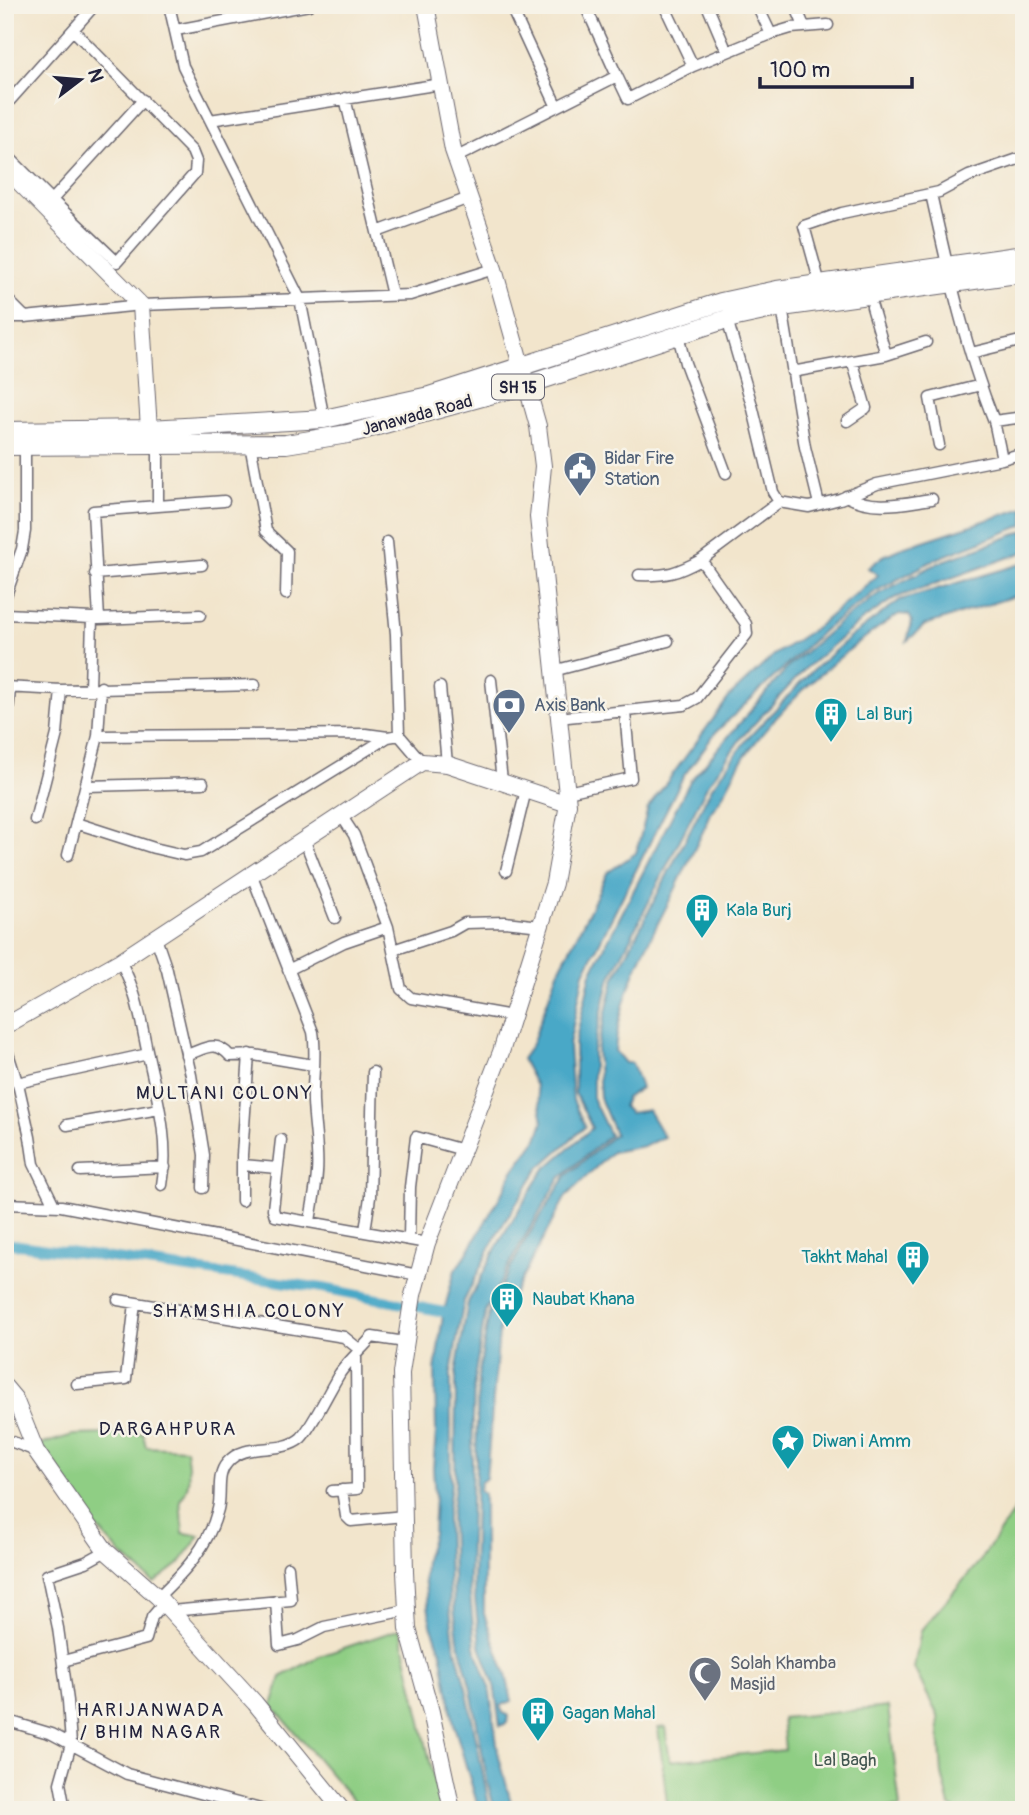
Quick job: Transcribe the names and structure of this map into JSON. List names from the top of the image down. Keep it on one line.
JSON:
{"streets":{"main road":["SH 15","Janawada Road"]},"districts":["MULTANI COLONY","SHAMSHIA COLONY","DARGAHPURA","HARIJANWADA / BHIM NAGAR"],"parks":["Lal Bagh"],"places":{"public building":["Bidar Fire Station"],"bank":["Axis Bank"],"building":["Lal Burj","Kala Burj","Takht Mahal","Naubat Khana","Gagan Mahal"],"place":["Diwan i Amm"],"mosque":["Solah Khamba Masjid"]},"scale_bar":"100 m","north":"right"}
